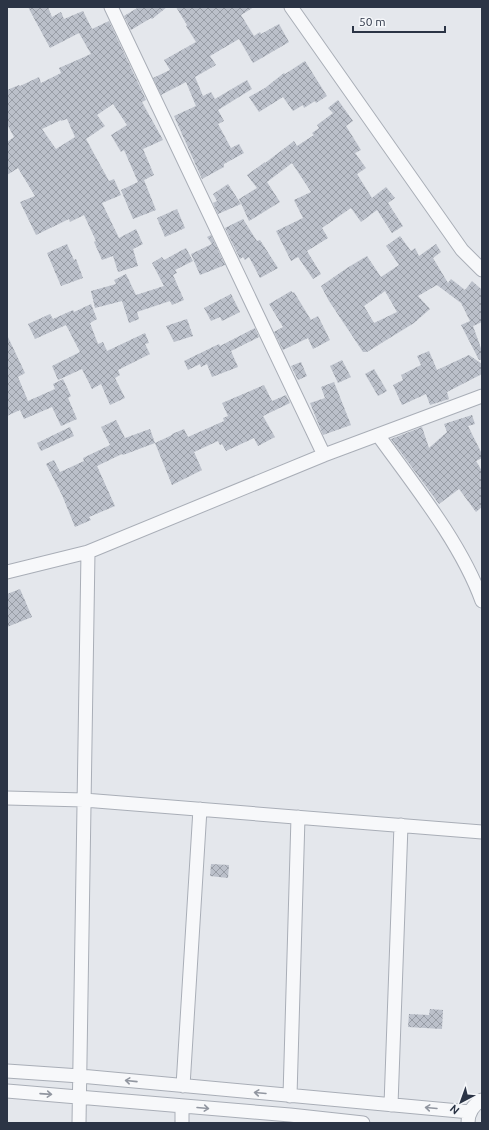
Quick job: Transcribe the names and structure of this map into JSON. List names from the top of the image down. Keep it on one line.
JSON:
{"scale_bar":"50 m","north":"bottom left"}
